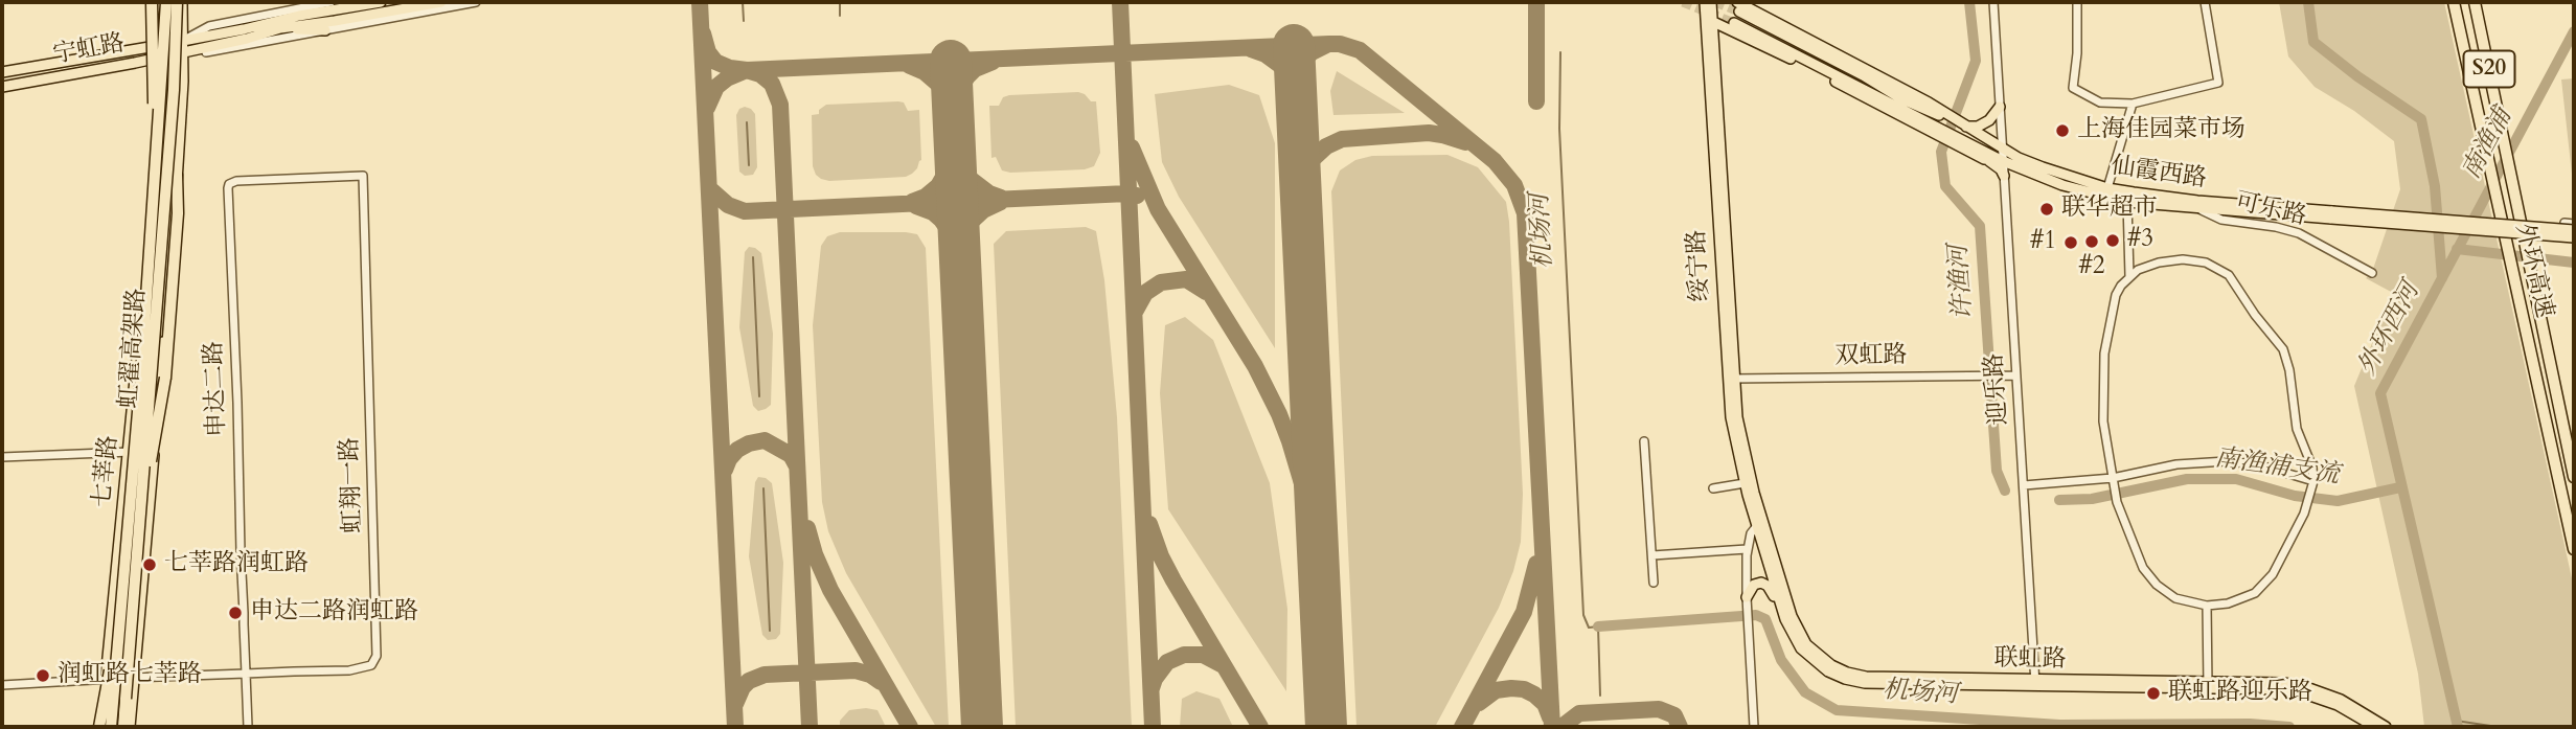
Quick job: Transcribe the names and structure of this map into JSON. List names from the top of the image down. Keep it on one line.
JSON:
{"streets":{"highway":["S20","外环高速","虹翟高架路"],"main road":["宁虹路","仙霞西路","绥宁路","七莘路","联虹路"],"street":["可乐路","双虹路","申达二路","迎乐路","虹翔一路"]},"crossings":[["宁虹路","七莘路"],["仙霞西路","可乐路"],["仙霞西路","迎乐路"],["绥宁路","双虹路"],["绥宁路","联虹路"],["虹翟高架路","七莘路"],["双虹路","迎乐路"],["申达二路","虹翔一路"],["迎乐路","联虹路"],["七莘路","虹翔一路"]],"water":["南渔浦","机场河","许渔河","外环西河","南渔浦支流"],"places":["上海佳园菜市场","联华超市","#3","#2","#1","七莘路润虹路","申达二路润虹路","润虹路七莘路","联虹路迎乐路"]}
